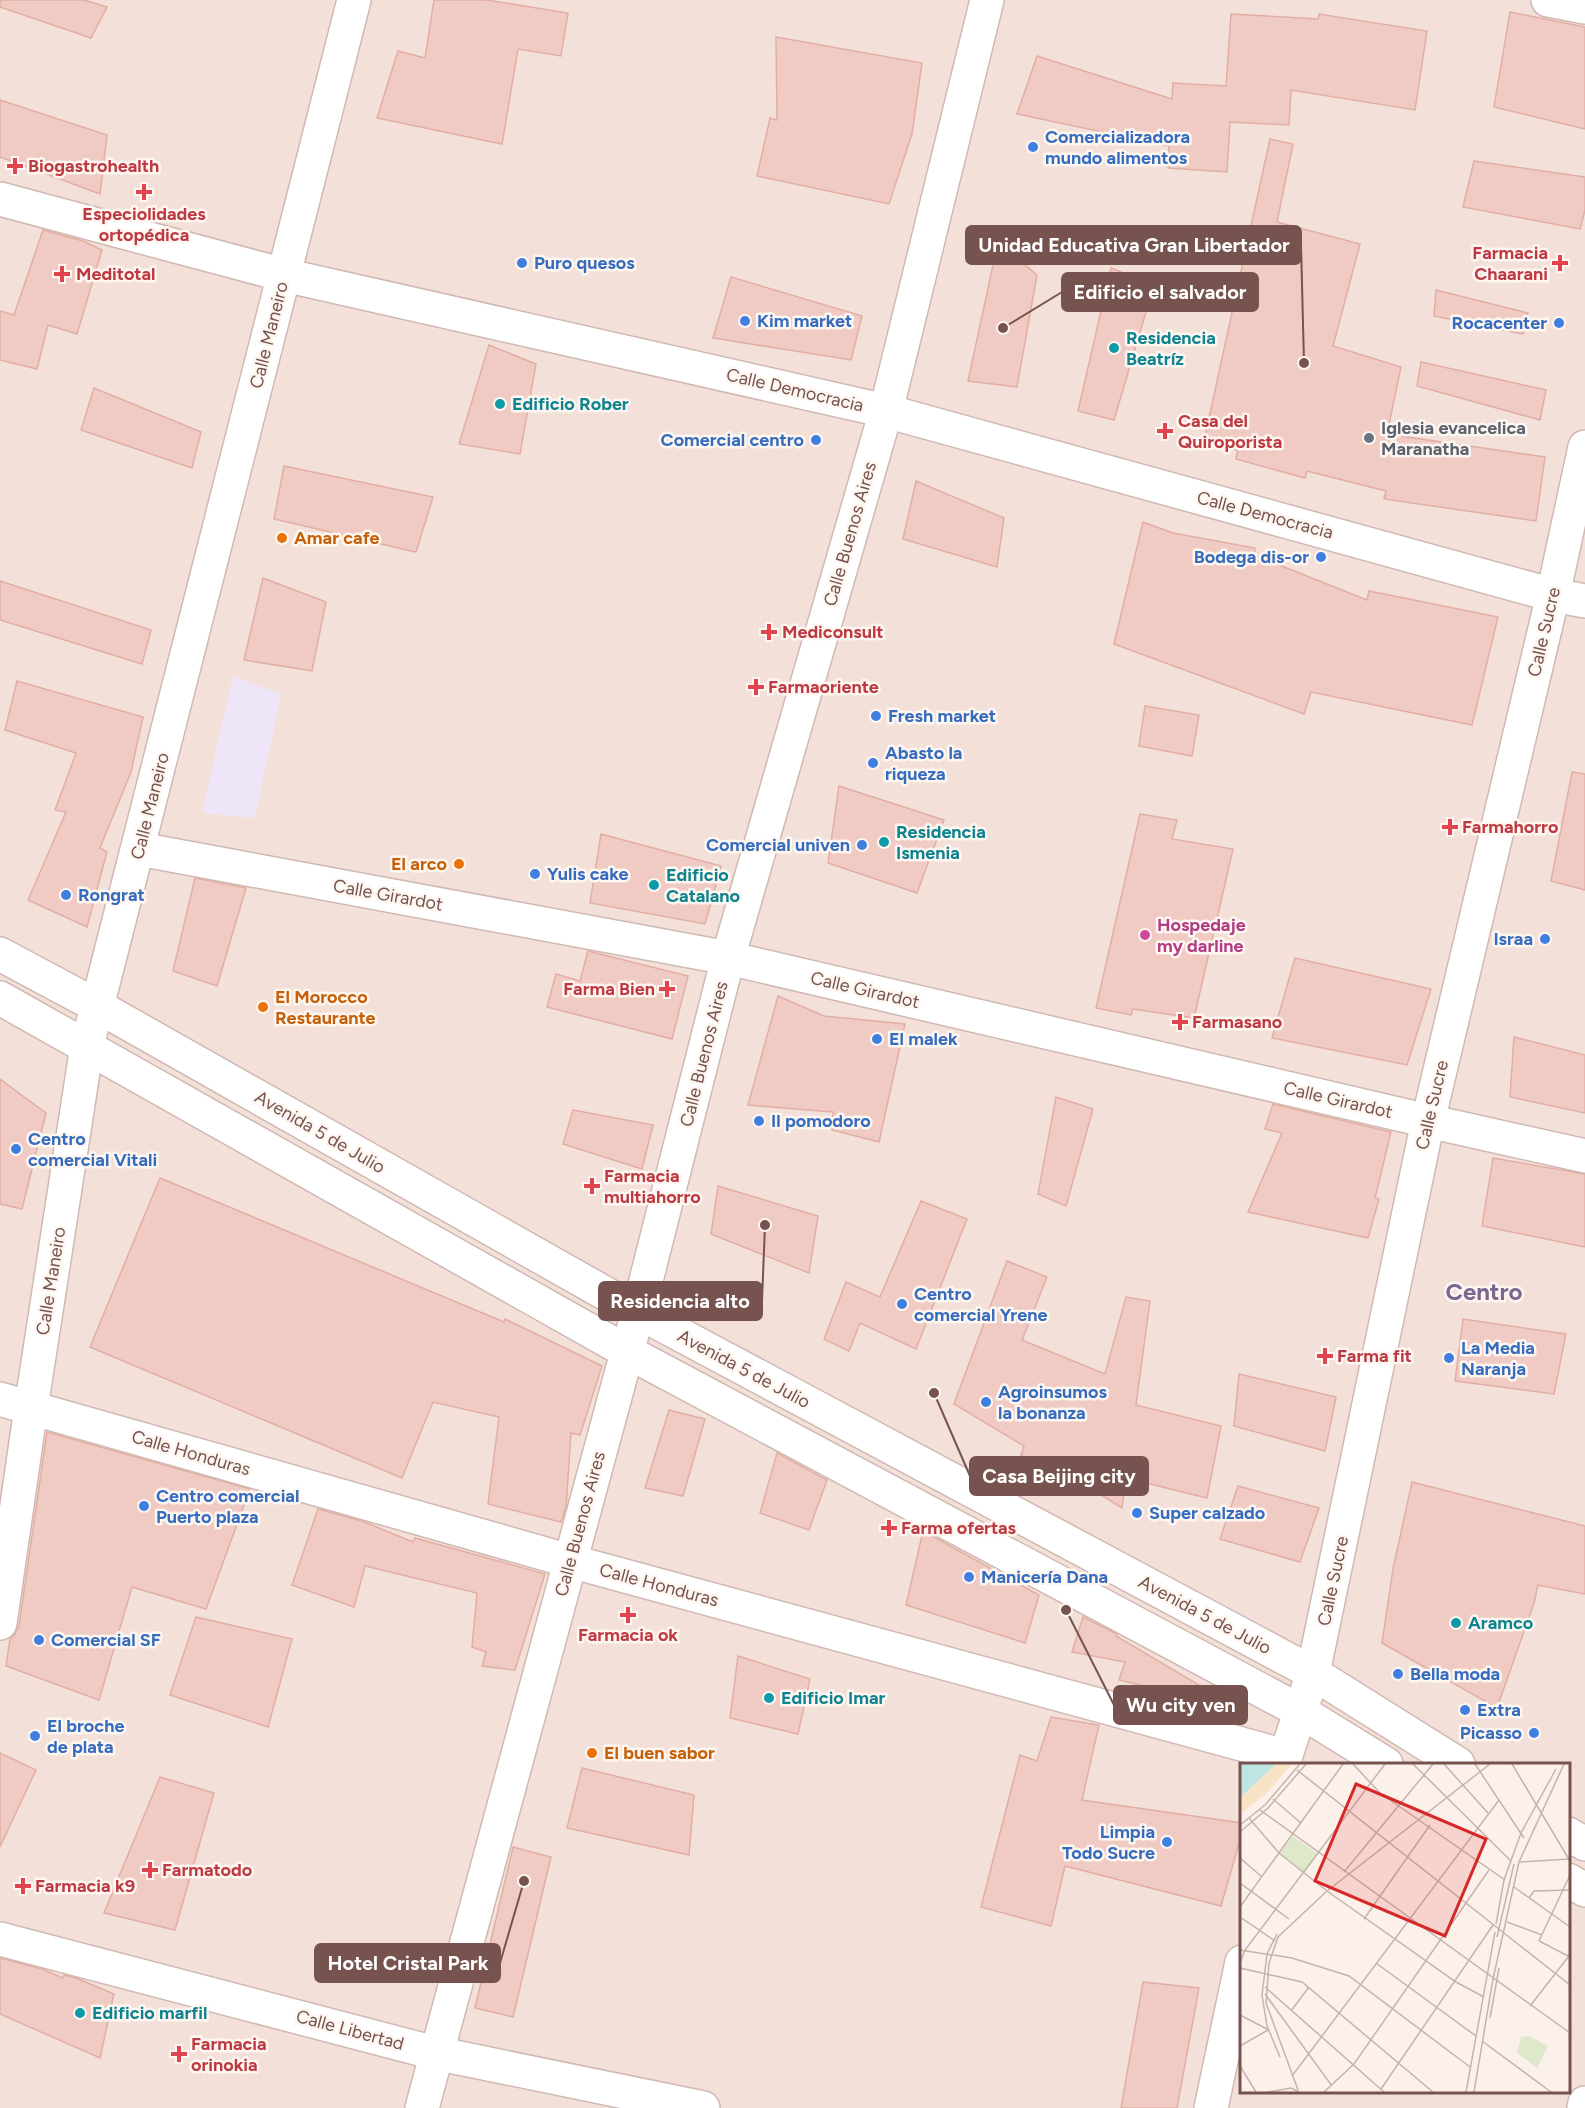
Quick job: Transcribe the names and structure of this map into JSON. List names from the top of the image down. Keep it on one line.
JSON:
{"streets":{"street":["Calle Maneiro","Calle Democracia","Calle Buenos Aires","Calle Sucre","Calle Girardot","Avenida 5 de Julio","Calle Honduras","Calle Libertad"]},"crossings":[["Calle Maneiro","Calle Democracia"],["Calle Maneiro","Calle Girardot"],["Calle Maneiro","Avenida 5 de Julio"],["Calle Maneiro","Calle Honduras"],["Calle Democracia","Calle Buenos Aires"],["Calle Democracia","Calle Sucre"],["Calle Buenos Aires","Calle Girardot"],["Calle Buenos Aires","Avenida 5 de Julio"],["Calle Buenos Aires","Calle Honduras"],["Calle Buenos Aires","Calle Libertad"],["Calle Sucre","Calle Girardot"],["Calle Sucre","Avenida 5 de Julio"],["Calle Sucre","Calle Honduras"]],"districts":["Centro"],"places":{"other":["Comercializadora mundo alimentos","Puro quesos","Kim market","Rocacenter","Edificio el salvador","Residencia Beatríz","Unidad Educativa Gran Libertador","Edificio Rober","Iglesia evancelica Maranatha","Comercial centro","Amar cafe","Bodega dis-or","Fresh market","Abasto la riqueza","Residencia Ismenia","Comercial univen","El arco","Yulis cake","Edificio Catalano","Rongrat","Hospedaje my darline","Israa","El Morocco Restaurante","El malek","Il pomodoro","Centro comercial Vitali","Residencia alto","Centro comercial Yrene","La Media Naranja","Casa Beijing city","Agroinsumos la bonanza","Centro comercial Puerto plaza","Super calzado","Manicería Dana","Wu city ven","Aramco","Comercial SF","Bella moda","Edificio Imar","Extra","Picasso","El broche de plata","El buen sabor","Limpia Todo Sucre","Hotel Cristal Park","Edificio marfil"],"health":["Biogastrohealth","Especiolidades ortopédica","Farmacia Chaarani","Meditotal","Casa del Quiroporista","Mediconsult","Farmaoriente","Farmahorro","Farma Bien","Farmasano","Farmacia multiahorro","Farma fit","Farma ofertas","Farmacia ok","Farmatodo","Farmacia k9","Farmacia orinokia"]}}
